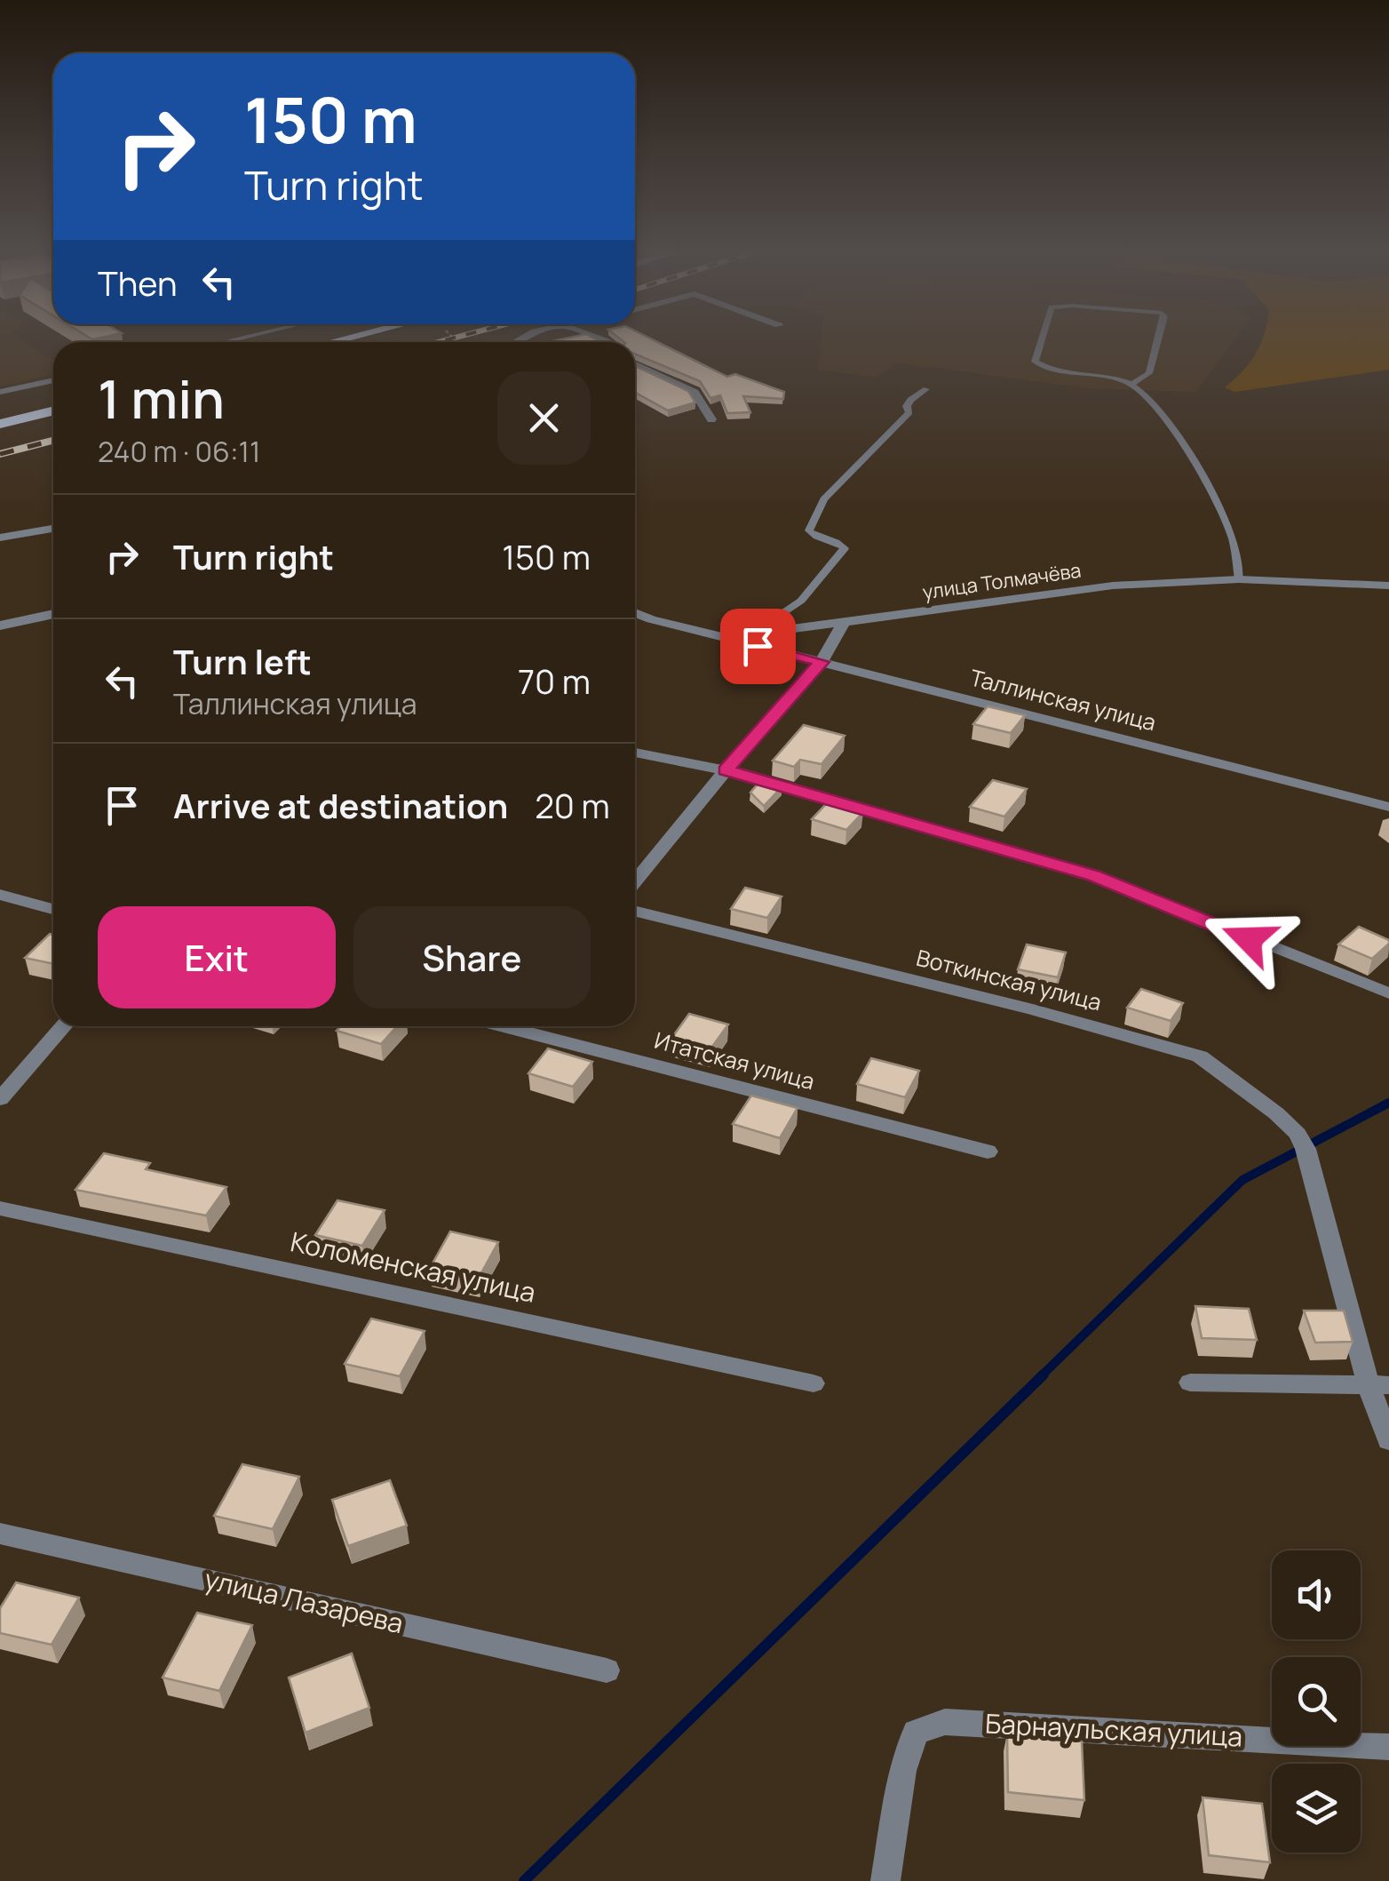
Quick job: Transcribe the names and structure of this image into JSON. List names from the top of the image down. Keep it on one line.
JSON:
{"streets":{"street":["улица Толмачёва","Таллинская улица","Воткинская улица","Итатская улица","Коломенская улица","улица Лазарева","Барнаульская улица"]},"crossings":[["улица Толмачёва","Таллинская улица"]],"page":{"turn":["150 m","Turn right"],"then":"Then","heading":["1 min","240 m · 06:11"],"list":[{"name":"Turn right","value":"150 m"},{"name":"Turn left","note":"Таллинская улица","value":"70 m"},{"name":"Arrive at destination","value":"20 m"}],"buttons":["Exit","Share"]}}
